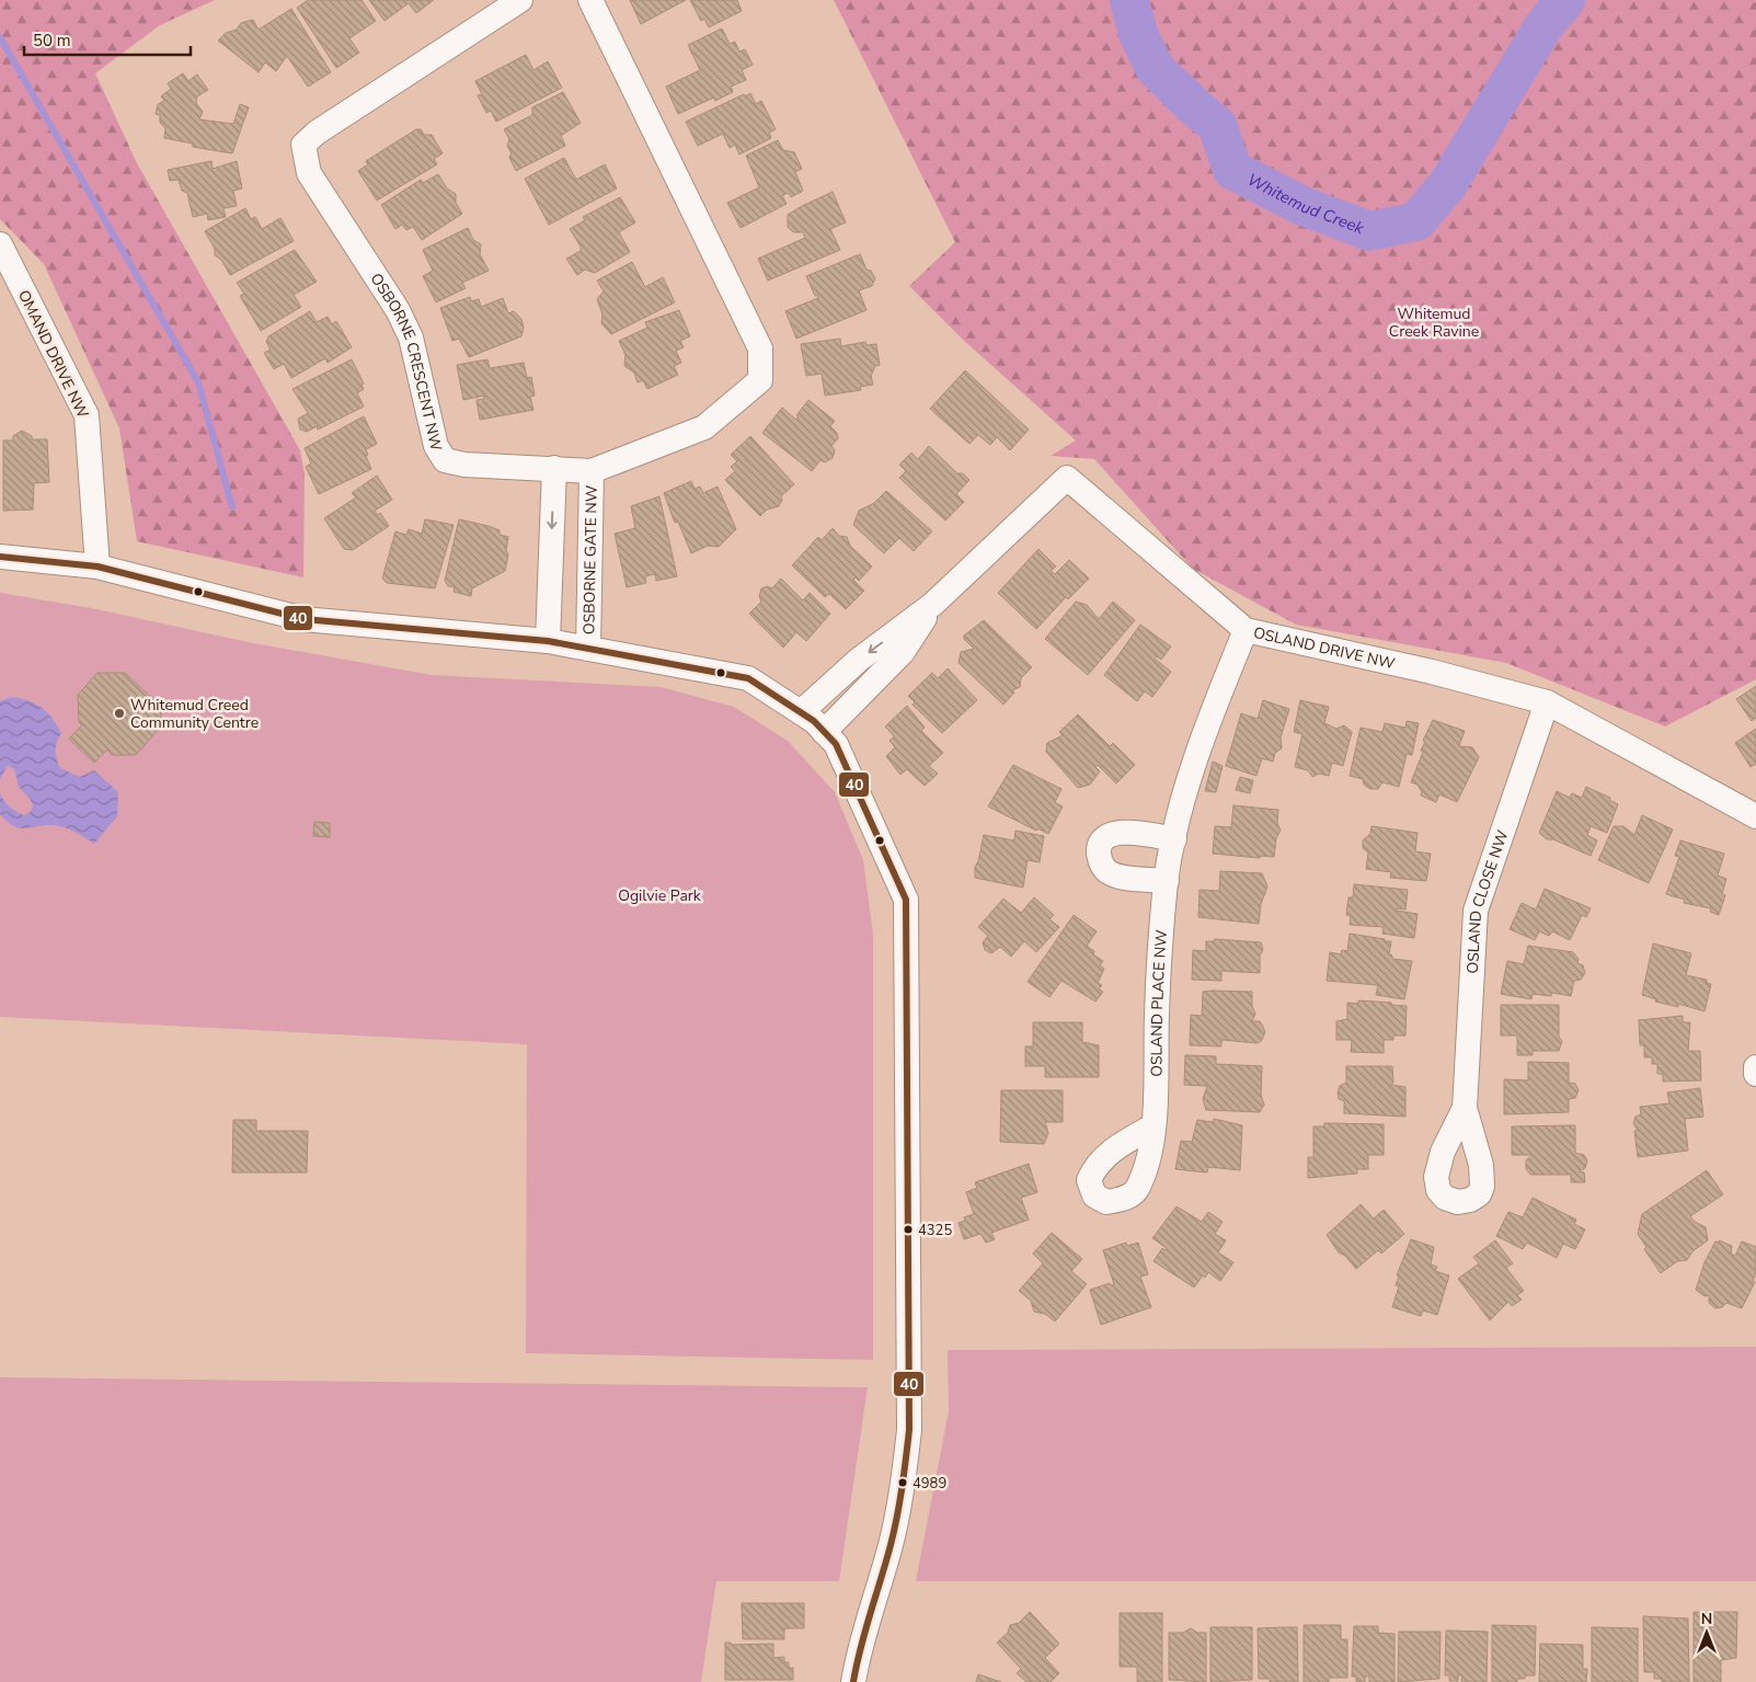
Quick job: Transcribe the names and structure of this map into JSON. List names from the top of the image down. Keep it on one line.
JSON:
{"streets":{"street":["OMAND DRIVE NW","OSBORNE CRESCENT NW","OSBORNE GATE NW","OSLAND DRIVE NW","OSLAND CLOSE NW","OSLAND PLACE NW"]},"crossings":[["OSBORNE CRESCENT NW","OSBORNE GATE NW"],["OSLAND DRIVE NW","OSLAND CLOSE NW"],["OSLAND DRIVE NW","OSLAND PLACE NW"]],"water":["Whitemud Creek"],"parks":["Whitemud Creek Ravine","Ogilvie Park"],"places":["Whitemud Creed Community Centre","4325","4989"],"lines":["transit line 40"],"scale_bar":"50 m","north":"top"}
